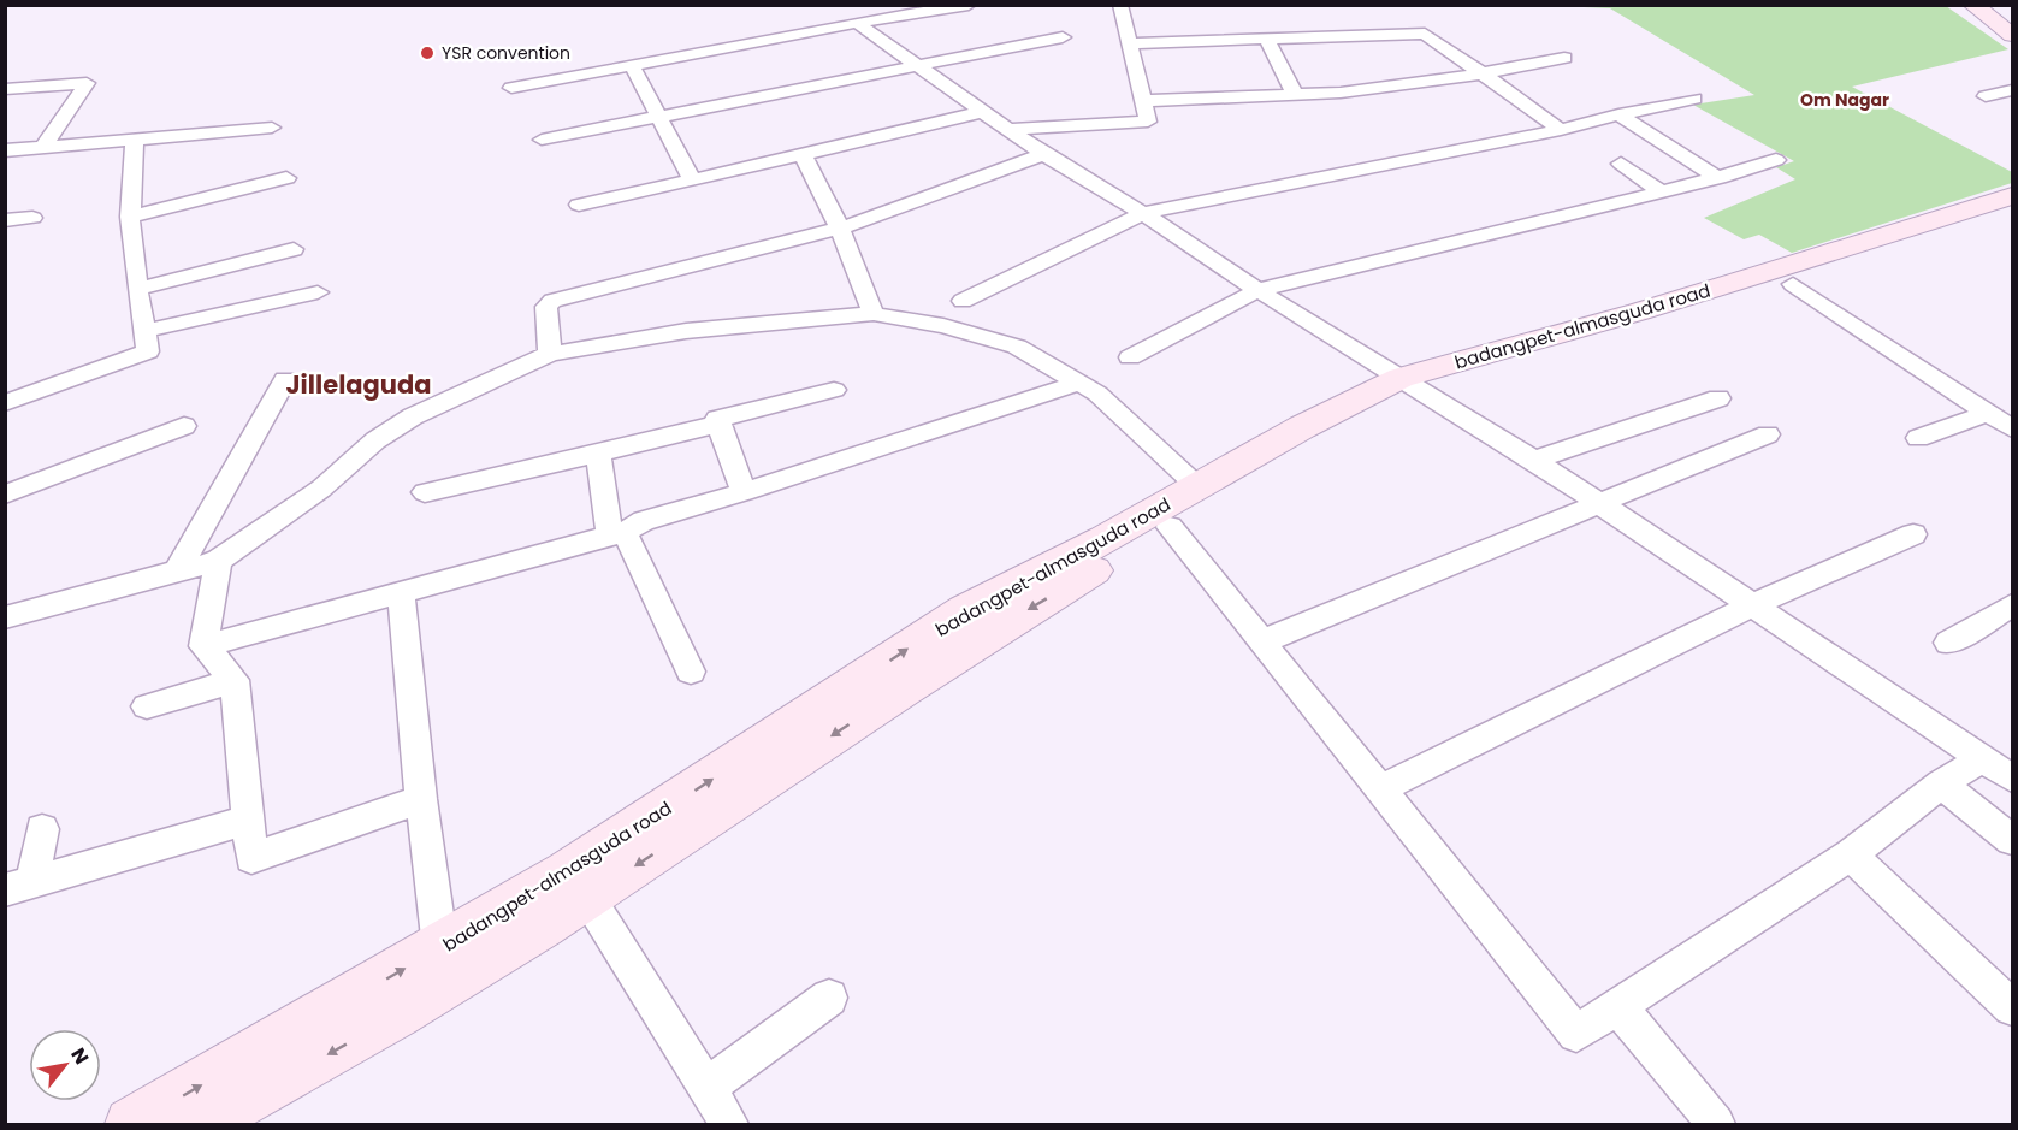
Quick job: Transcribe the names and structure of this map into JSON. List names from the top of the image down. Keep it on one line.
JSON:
{"streets":{"street":["badangpet-almasguda road"]},"districts":["Om Nagar","Jillelaguda"],"places":["YSR convention"],"north":"top right"}
